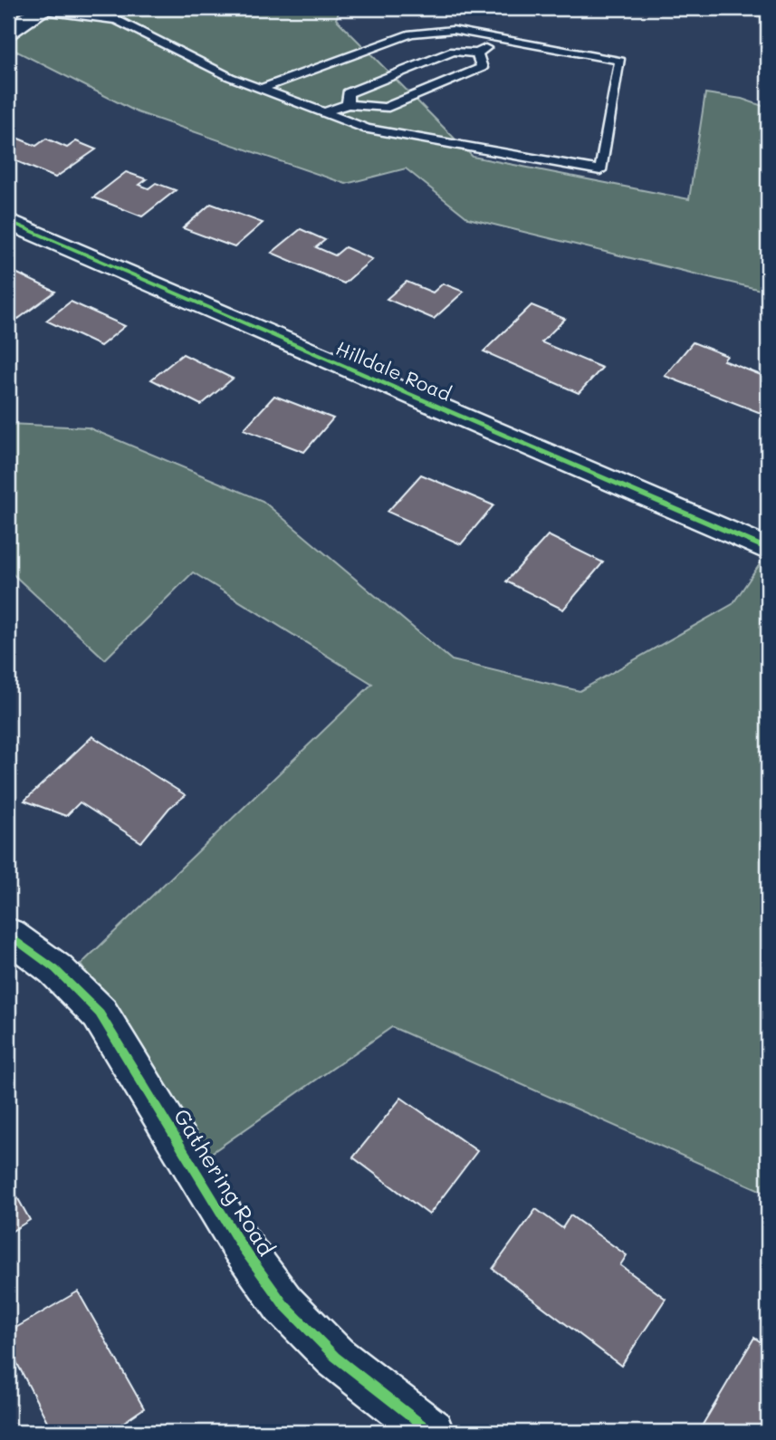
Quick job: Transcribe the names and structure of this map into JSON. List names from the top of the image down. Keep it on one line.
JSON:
{"streets":{"street":["Hilldale Road","Gathering Road"]}}
